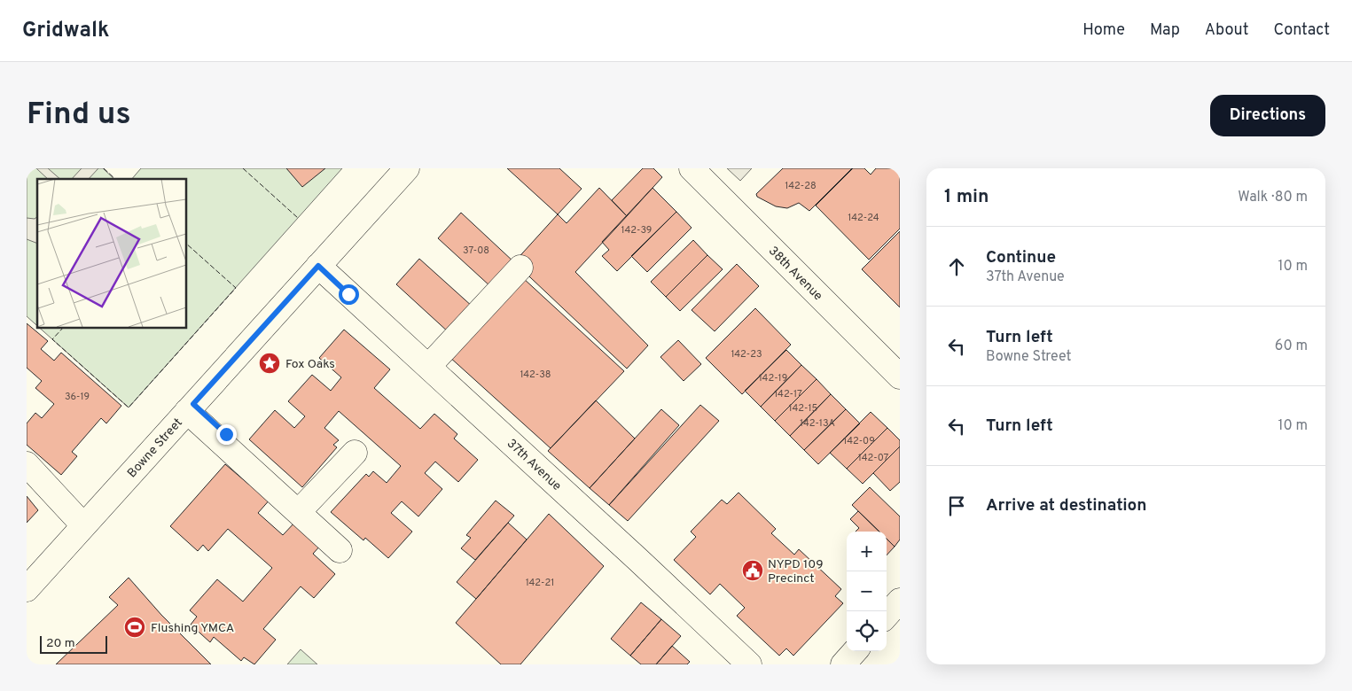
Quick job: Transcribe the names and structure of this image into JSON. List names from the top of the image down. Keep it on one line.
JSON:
{"streets":{"street":["38th Avenue","Bowne Street","37th Avenue"]},"crossings":[["Bowne Street","37th Avenue"]],"places":{"place":["Fox Oaks"],"public building":["NYPD 109 Precinct"],"sports":["Flushing YMCA"]},"house_numbers":["142-28","142-24","142-39","37-08","142-23","142-38","142-19","142-17","36-19","142-15","142-13A","142-09","142-07","142-21"],"scale_bar":"20 m","page":{"header":"Gridwalk","nav":["Home","Map","About","Contact"],"buttons":"Directions","title":"Find us","heading":["1 min","Walk · 80 m"],"list":[["Continue","37th Avenue","10 m"],["Turn left","Bowne Street","60 m"],["Turn left","10 m"],"Arrive at destination"],"map_buttons":["+","−"],"scale":"20 m"}}
